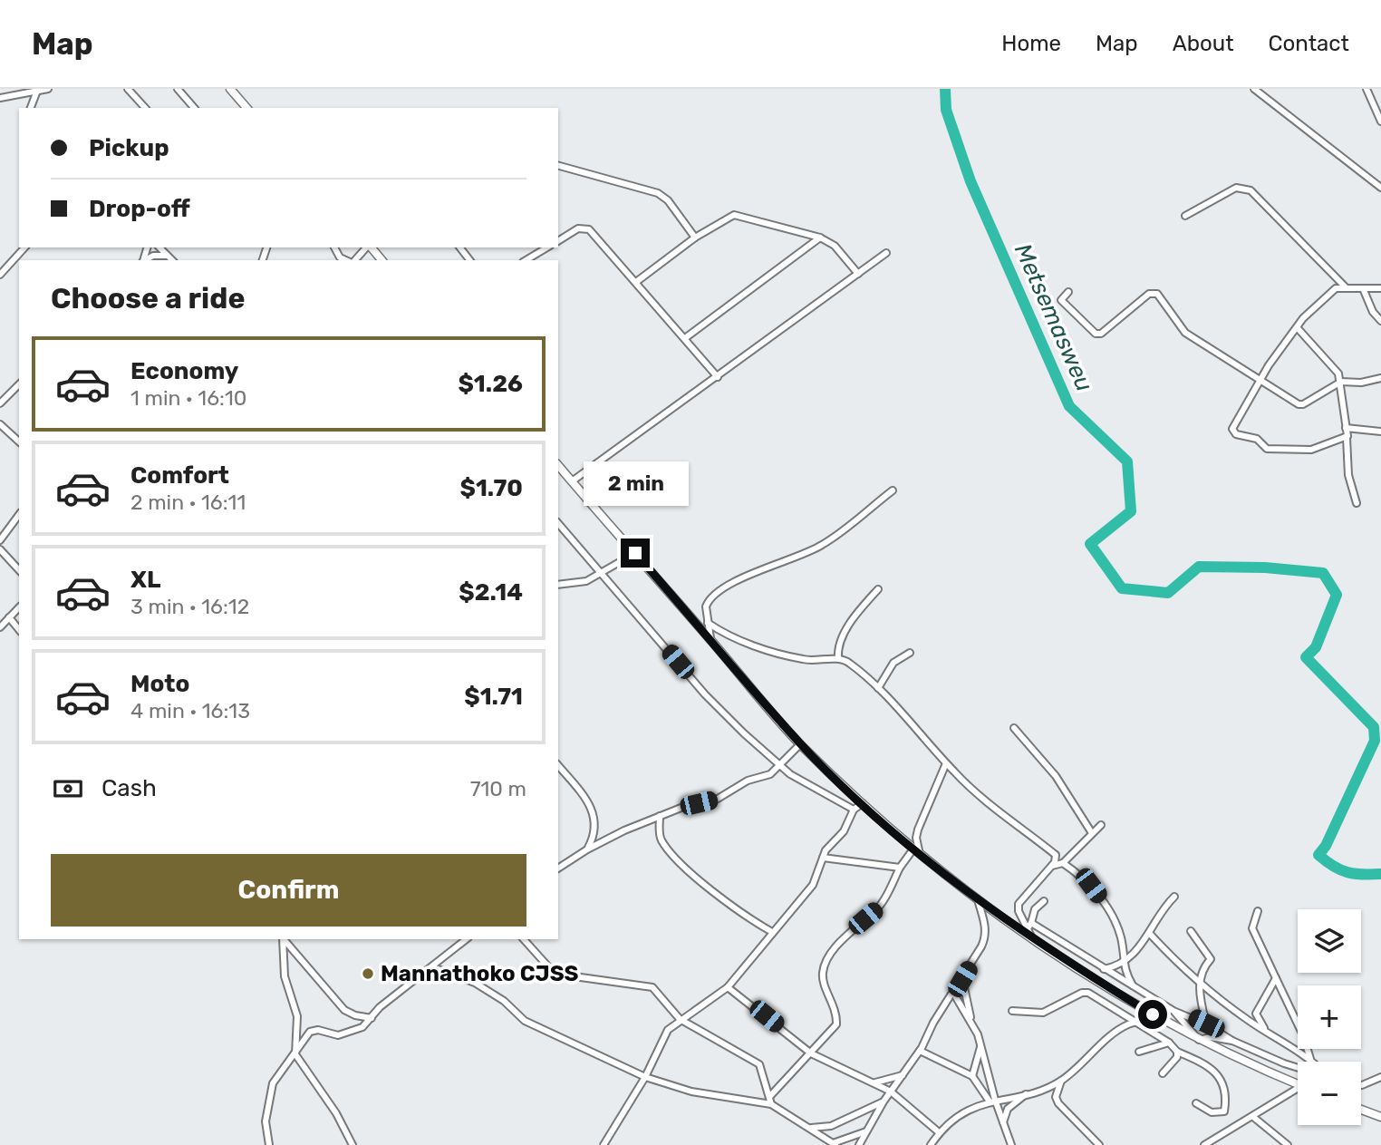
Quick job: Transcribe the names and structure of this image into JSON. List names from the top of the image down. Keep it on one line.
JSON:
{"water":["Metsemasweu"],"places":["Mannathoko CJSS"],"page":{"header":"Map","nav":["Home","Map","About","Contact"],"banner":["Pickup","Drop-off"],"heading":"Choose a ride","list":[{"name":"Economy","note":"1 min · 16:10","value":"$1.26"},{"name":"Comfort","note":"2 min · 16:11","value":"$1.70"},{"name":"XL","note":"3 min · 16:12","value":"$2.14"},{"name":"Moto","note":"4 min · 16:13","value":"$1.71"}],"bubble":"2 min","pay":["Cash","710 m"],"buttons":"Confirm","map_buttons":["+","−"]}}
